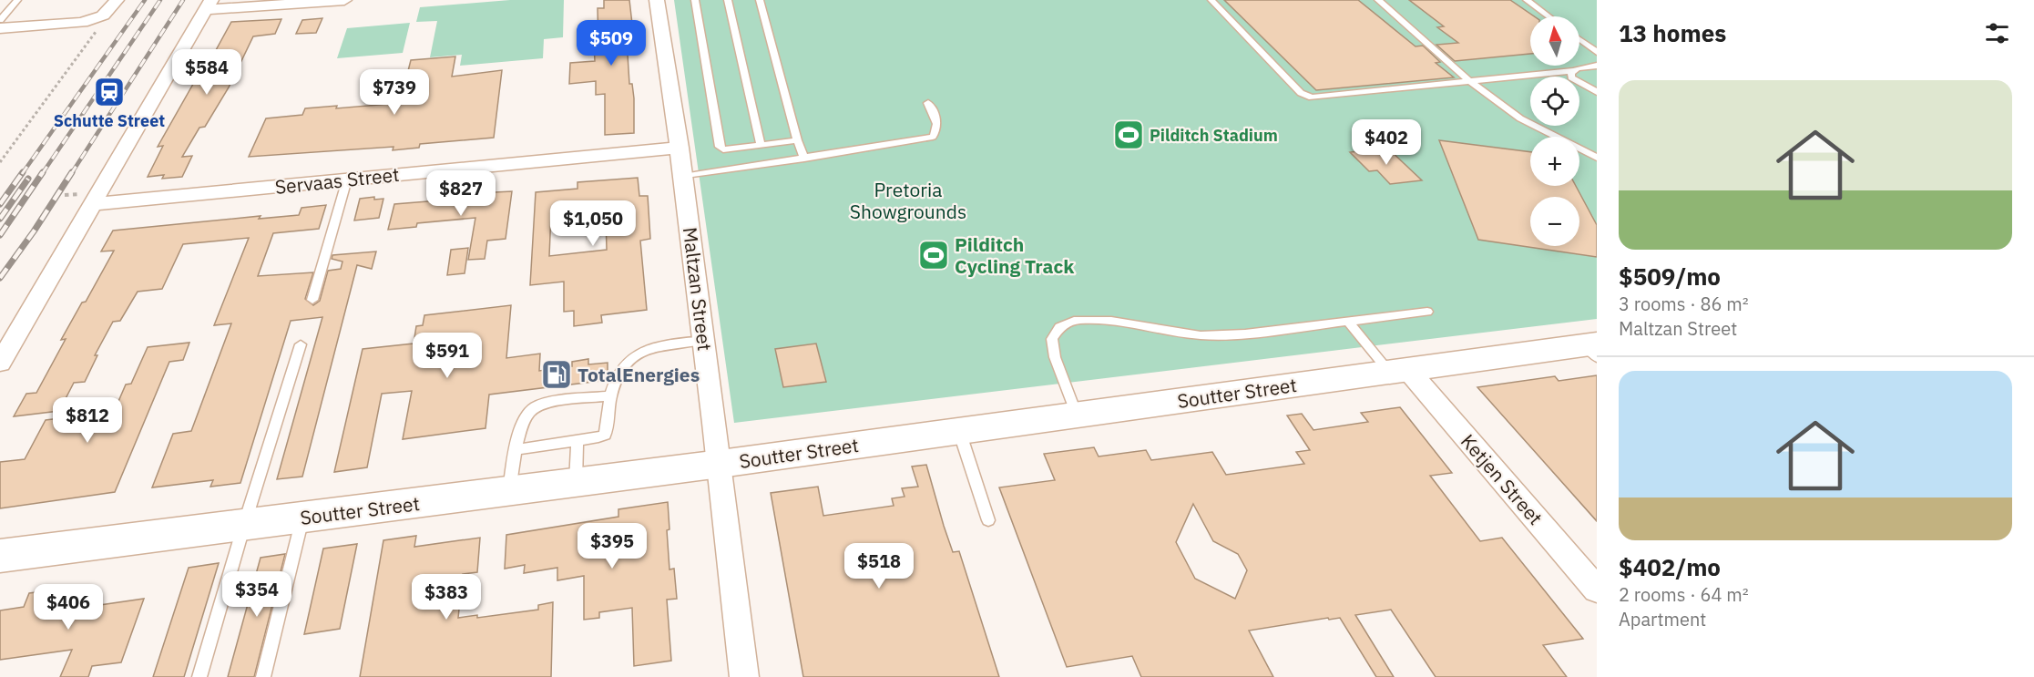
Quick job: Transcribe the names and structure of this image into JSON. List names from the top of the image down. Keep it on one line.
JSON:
{"streets":{"main road":["Soutter Street"],"street":["Servaas Street","Maltzan Street","Ketjen Street"]},"crossings":[["Servaas Street","Maltzan Street"],["Maltzan Street","Soutter Street"],["Soutter Street","Ketjen Street"]],"parks":["Pretoria Showgrounds"],"places":{"station":["Schutte Street"],"sports":["Pilditch Stadium","Pilditch Cycling Track"],"fuel station":["TotalEnergies"]},"north":"top","page":{"heading":"13 homes","map_buttons":["+","−"],"price":["$509","$584","$739","$402","$827","$1,050","$591","$812","$395","$518","$354","$383","$406"],"list":[{"name":"$509/mo","note":"3 rooms · 86 m² · Maltzan Street"},{"name":"$402/mo","note":"2 rooms · 64 m² · Apartment"}]}}
